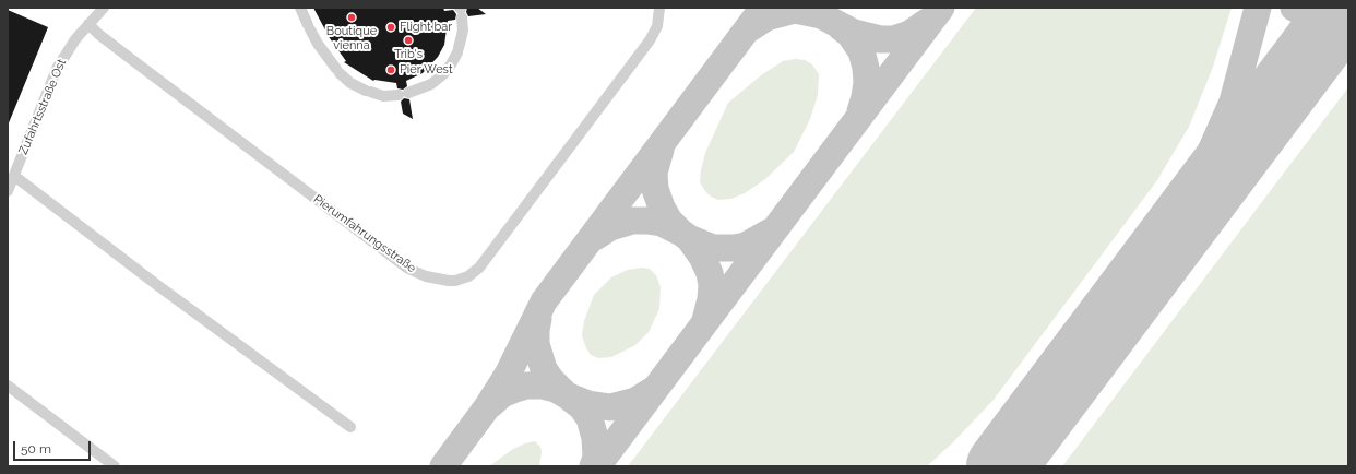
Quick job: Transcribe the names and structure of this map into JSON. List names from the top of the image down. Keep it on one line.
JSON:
{"streets":{"lane":["Zufahrtsstraße Ost","Pierumfahrungsstraße"]},"crossings":[["Zufahrtsstraße Ost","Pierumfahrungsstraße"]],"places":["Boutique vienna","Flight bar","Trib's","Pier West"],"scale_bar":"50 m"}
